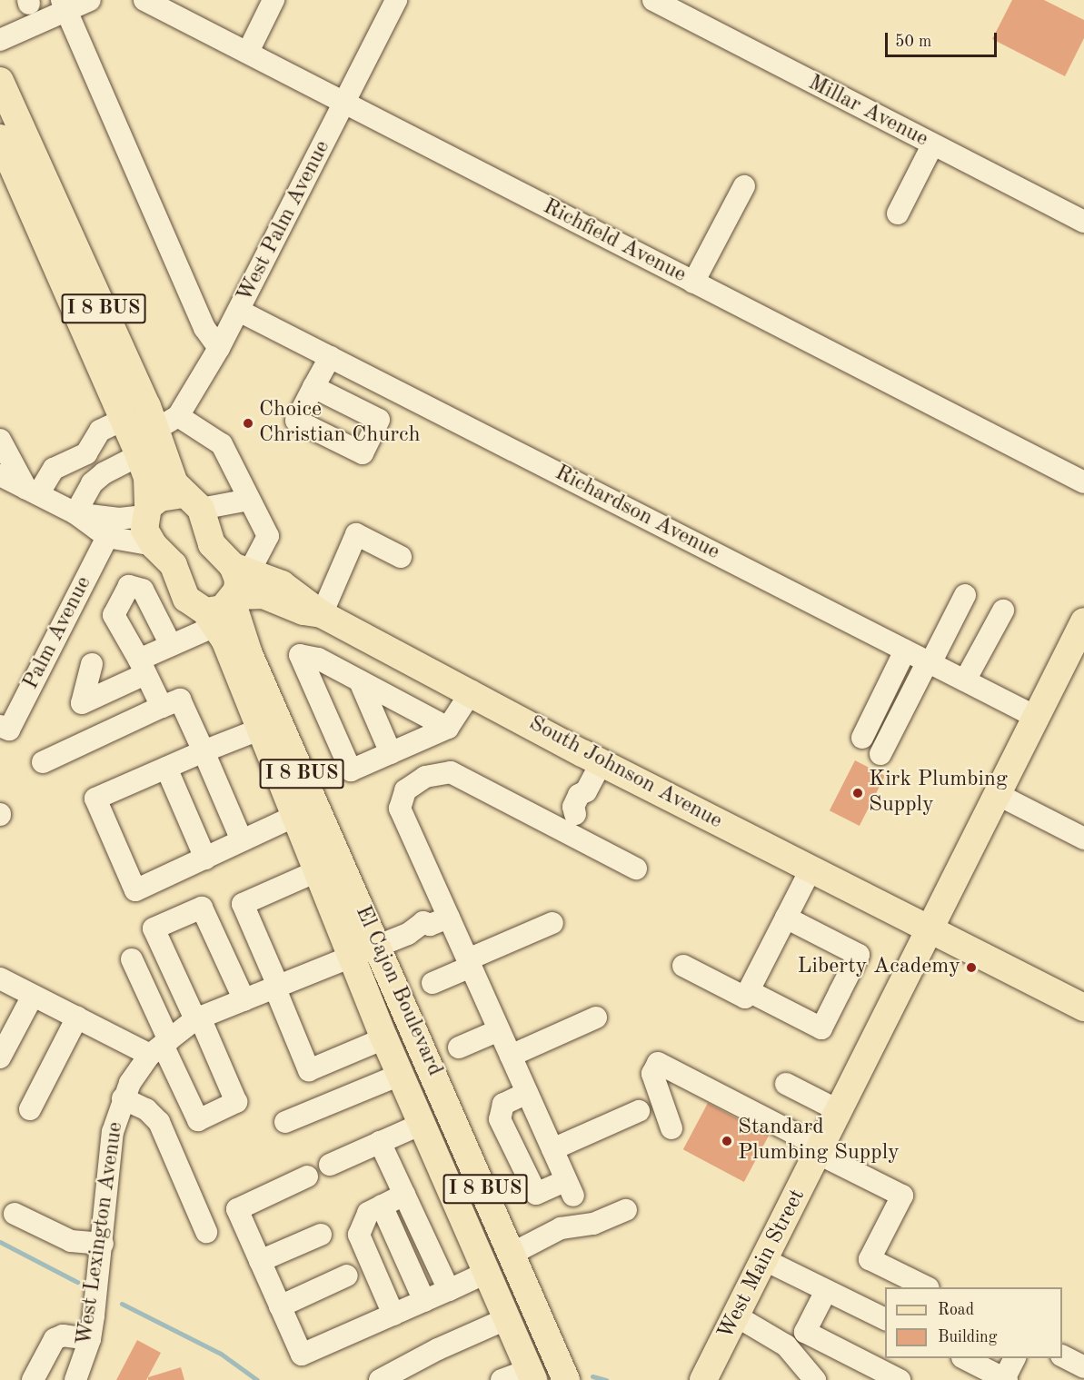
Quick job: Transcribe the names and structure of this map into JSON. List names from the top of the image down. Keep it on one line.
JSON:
{"streets":{"main road":["I 8 BUS","South Johnson Avenue","El Cajon Boulevard","West Main Street"],"street":["Millar Avenue","West Palm Avenue","Richfield Avenue","Richardson Avenue","Palm Avenue","West Lexington Avenue"]},"crossings":[["West Palm Avenue","Richfield Avenue"],["West Palm Avenue","I 8 BUS"],["West Palm Avenue","Richardson Avenue"],["I 8 BUS","South Johnson Avenue"],["I 8 BUS","El Cajon Boulevard"],["Richardson Avenue","West Main Street"],["South Johnson Avenue","El Cajon Boulevard"],["South Johnson Avenue","West Main Street"],["El Cajon Boulevard","West Lexington Avenue"]],"places":["Choice Christian Church","Kirk Plumbing Supply","Liberty Academy","Standard Plumbing Supply"],"legend":["Road","Building"],"scale_bar":"50 m"}
